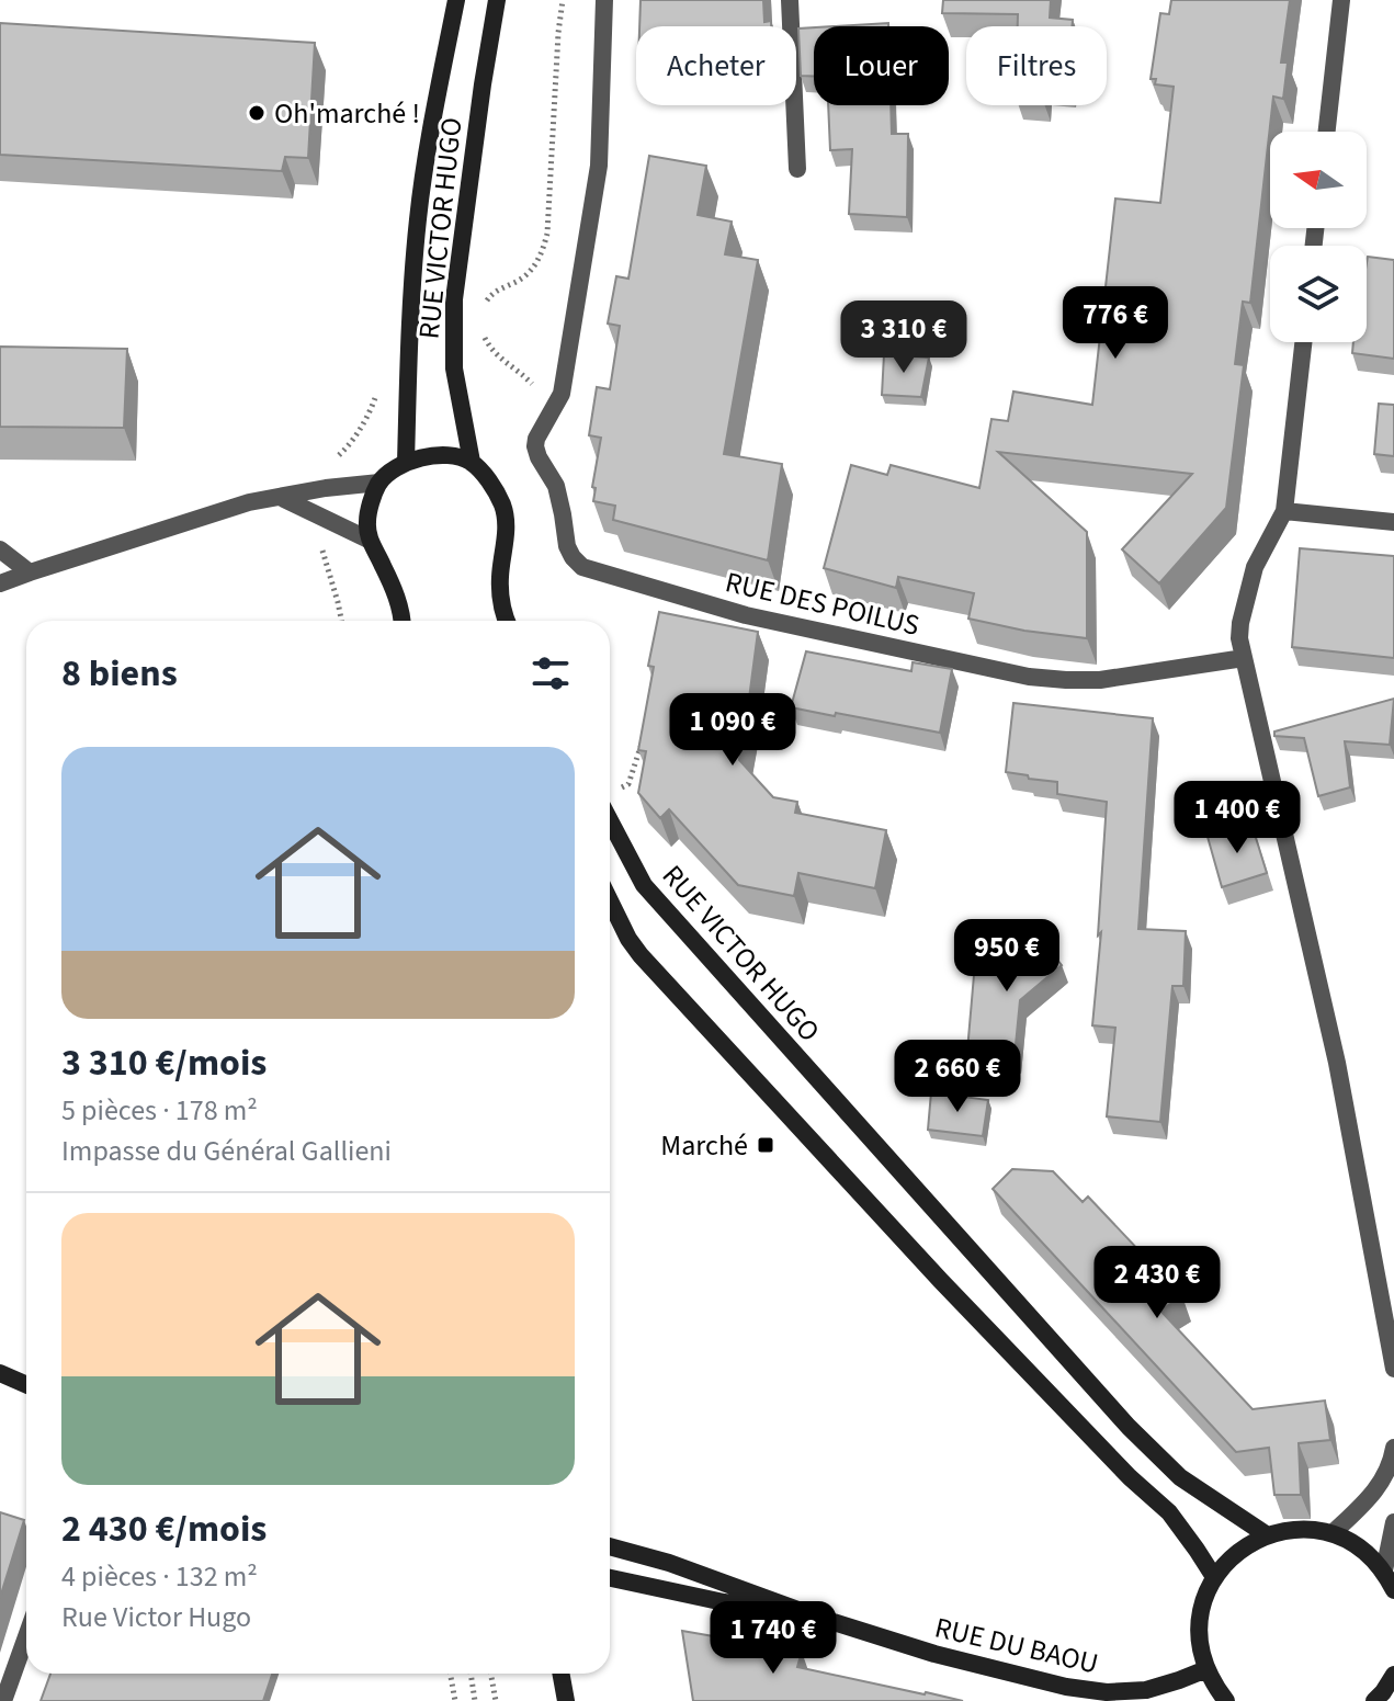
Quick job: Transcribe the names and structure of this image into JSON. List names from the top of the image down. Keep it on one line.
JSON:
{"streets":{"street":["RUE VICTOR HUGO","RUE DES POILUS","RUE DU BAOU"]},"places":{"other":["Oh'marché !"],"transit":["Marché"]},"north":"left","page":{"chip":["Acheter","Louer","Filtres"],"price":["776 €","3 310 €","1 090 €","1 400 €","950 €","2 660 €","2 430 €","1 740 €"],"heading":"8 biens","list":[{"name":"3 310 €/mois","note":"5 pièces · 178 m² · Impasse du Général Gallieni"},{"name":"2 430 €/mois","note":"4 pièces · 132 m² · Rue Victor Hugo"}]}}
